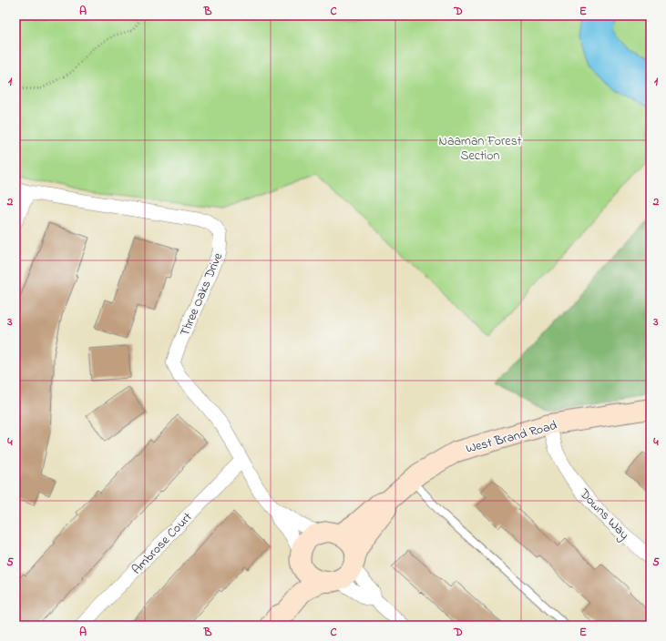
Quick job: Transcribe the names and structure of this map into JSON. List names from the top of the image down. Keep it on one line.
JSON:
{"streets":{"street":["Three Oaks Drive","West Brand Road","Downs Way","Ambrose Court"]},"crossings":[["Three Oaks Drive","West Brand Road"],["Three Oaks Drive","Ambrose Court"],["West Brand Road","Downs Way"]],"parks":["Naaman Forest Section"],"grid":{"columns":["A","B","C","D","E"],"rows":["1","2","3","4","5"]}}
